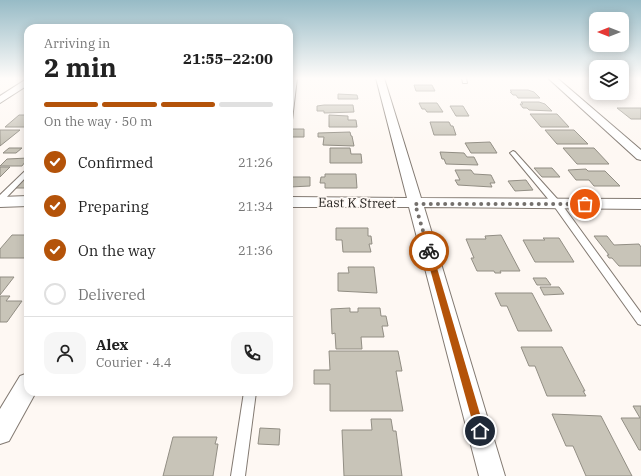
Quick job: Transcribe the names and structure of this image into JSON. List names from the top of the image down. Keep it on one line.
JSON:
{"streets":{"street":["East K Street"]},"north":"left","page":{"heading":["2 min","Arriving in","21:55–22:00"],"panel":["Alex","Courier · 4.4"],"bar":"On the way · 50 m","list":[["Confirmed","21:26"],["Preparing","21:34"],["On the way","21:36"],"Delivered"]}}
